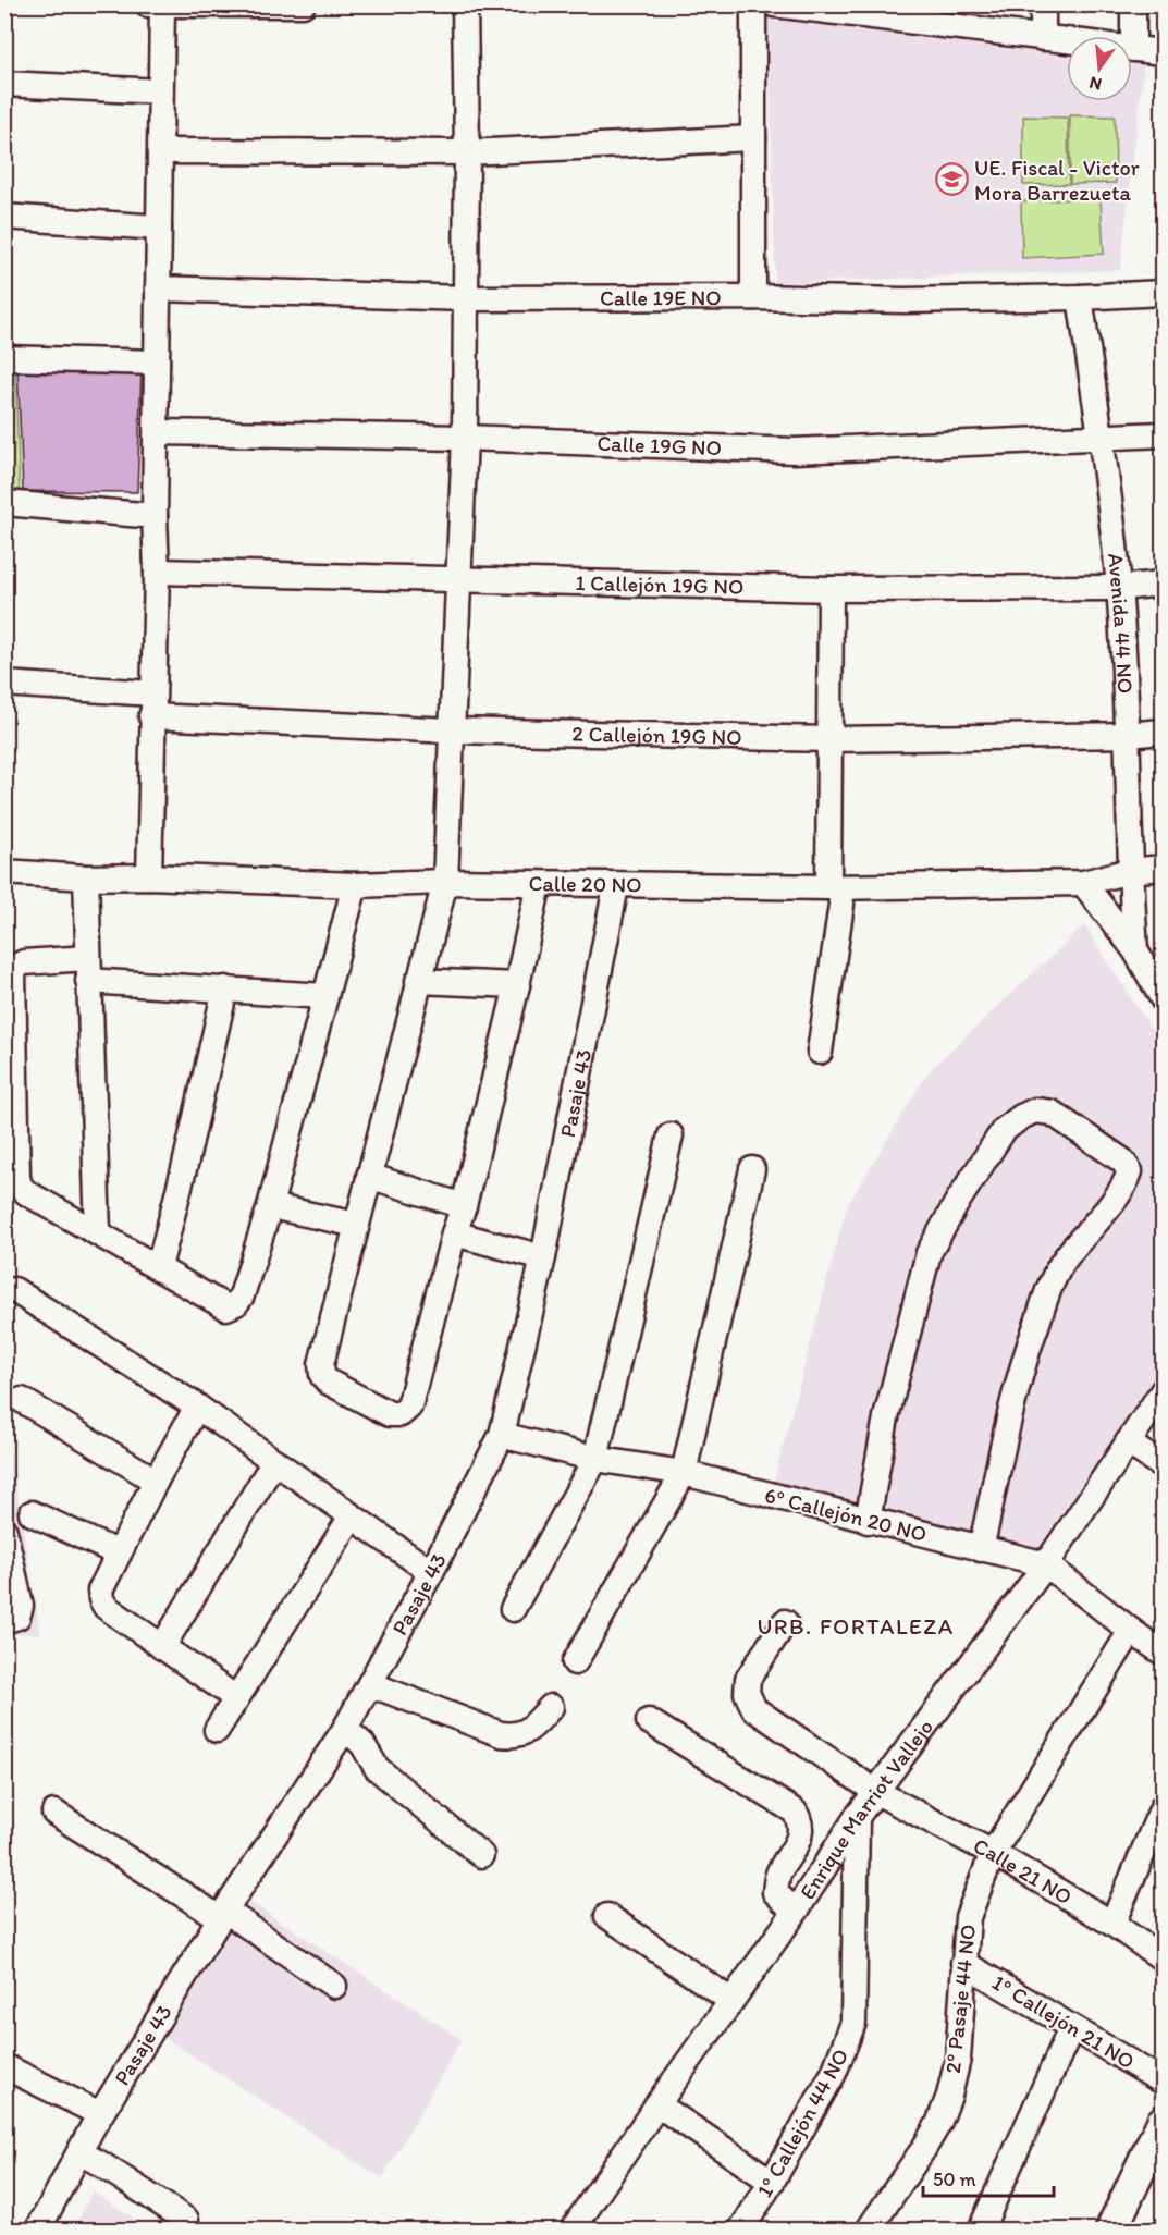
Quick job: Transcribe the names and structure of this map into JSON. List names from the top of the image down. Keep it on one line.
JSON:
{"streets":{"street":["Calle 19E NO","Calle 19G NO","1 Callejón 19G NO","Avenida 44 NO","2 Callejón 19G NO","Calle 20 NO","Pasaje 43","6º Callejón 20 NO","Enrique Marriot Vallejo","Calle 21 NO","2º Pasaje 44 NO","1º Callejón 21 NO","1º Callejón 44 NO"]},"crossings":[["Calle 19E NO","Avenida 44 NO"],["Calle 19G NO","Avenida 44 NO"],["1 Callejón 19G NO","Avenida 44 NO"],["Avenida 44 NO","2 Callejón 19G NO"],["Avenida 44 NO","Calle 20 NO"],["Calle 20 NO","Pasaje 43"],["Pasaje 43","6º Callejón 20 NO"],["6º Callejón 20 NO","Enrique Marriot Vallejo"],["6º Callejón 20 NO","2º Pasaje 44 NO"],["Enrique Marriot Vallejo","Calle 21 NO"],["Enrique Marriot Vallejo","1º Callejón 44 NO"],["Calle 21 NO","2º Pasaje 44 NO"],["2º Pasaje 44 NO","1º Callejón 21 NO"]],"districts":["URB. FORTALEZA"],"places":{"school or university":["UE. Fiscal - Victor Mora Barrezueta"]},"scale_bar":"50 m","north":"bottom"}
